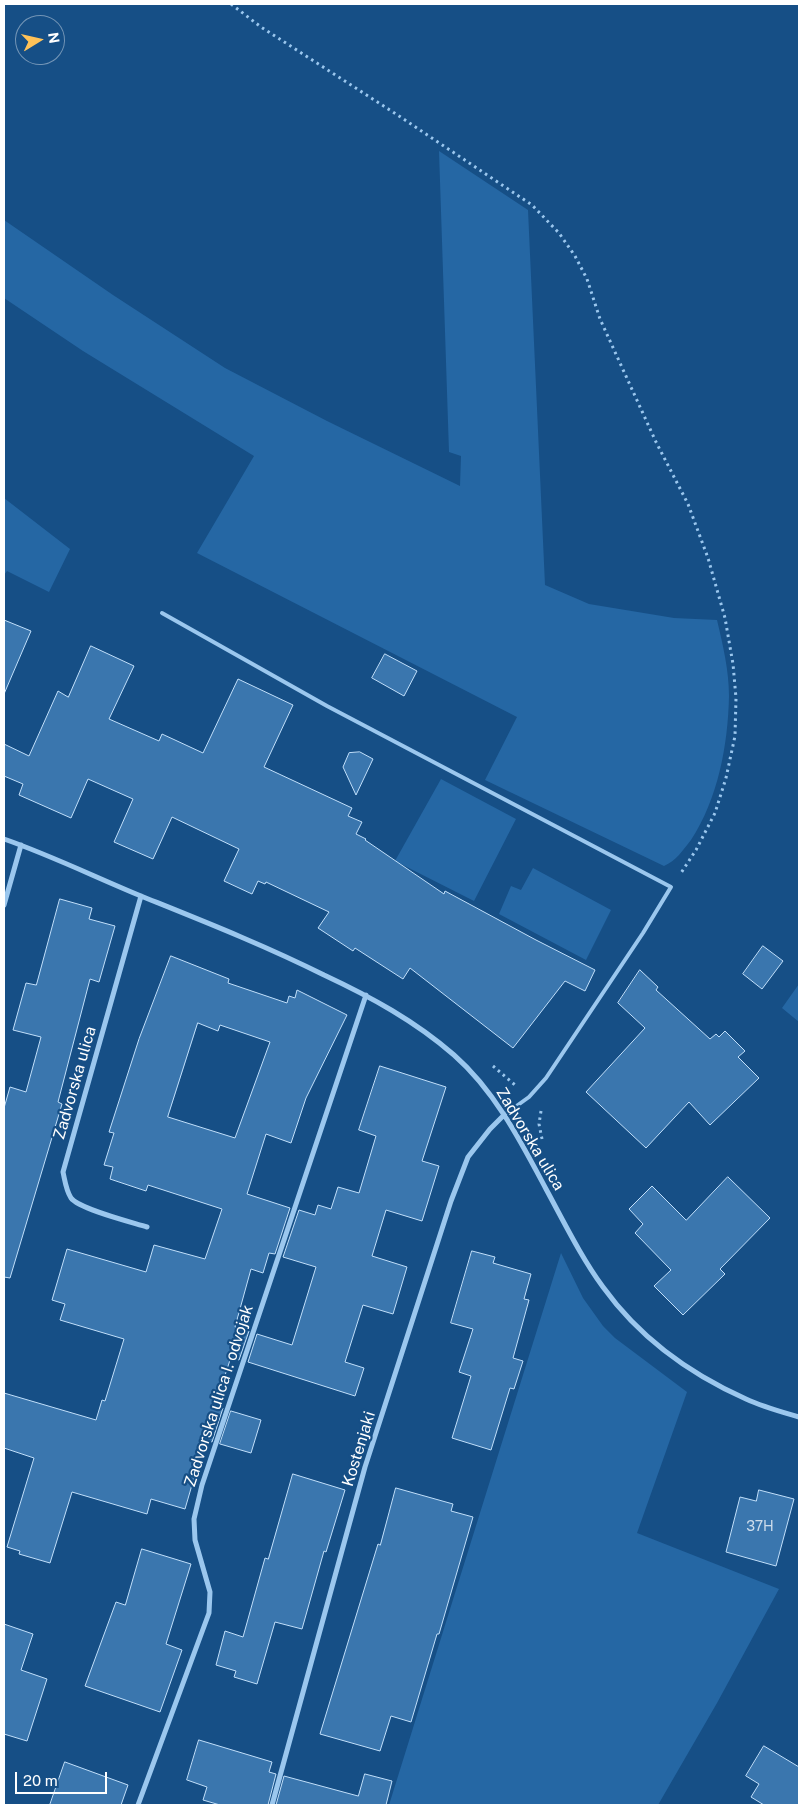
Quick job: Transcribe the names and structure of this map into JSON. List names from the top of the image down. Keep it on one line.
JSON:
{"streets":{"street":["Zadvorska ulica","Zadvorska ulica I. odvojak","Kostenjaki"]},"crossings":[["Zadvorska ulica","Zadvorska ulica I. odvojak"],["Zadvorska ulica","Kostenjaki"]],"house_numbers":["37H"],"scale_bar":"20 m","north":"right"}
